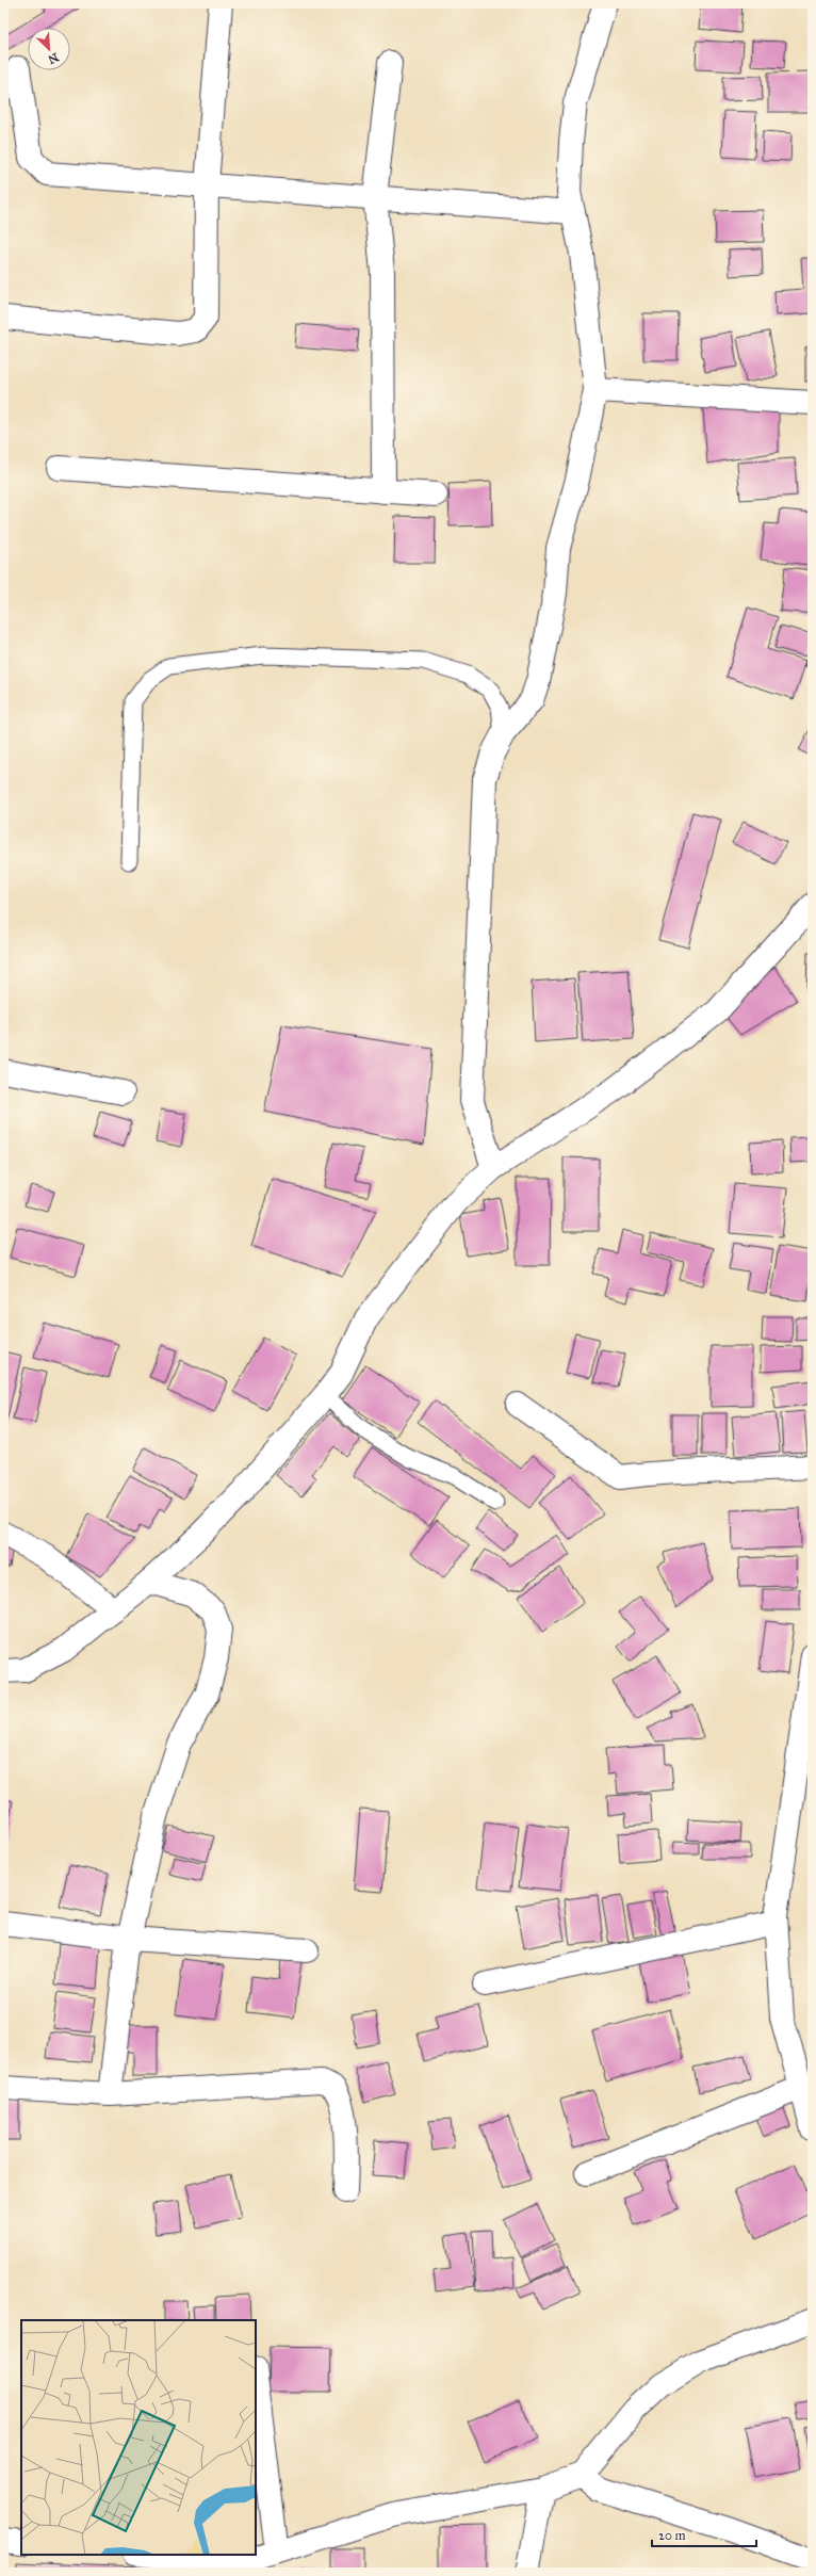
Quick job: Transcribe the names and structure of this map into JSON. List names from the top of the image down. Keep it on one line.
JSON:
{"scale_bar":"20 m","north":"bottom right"}
